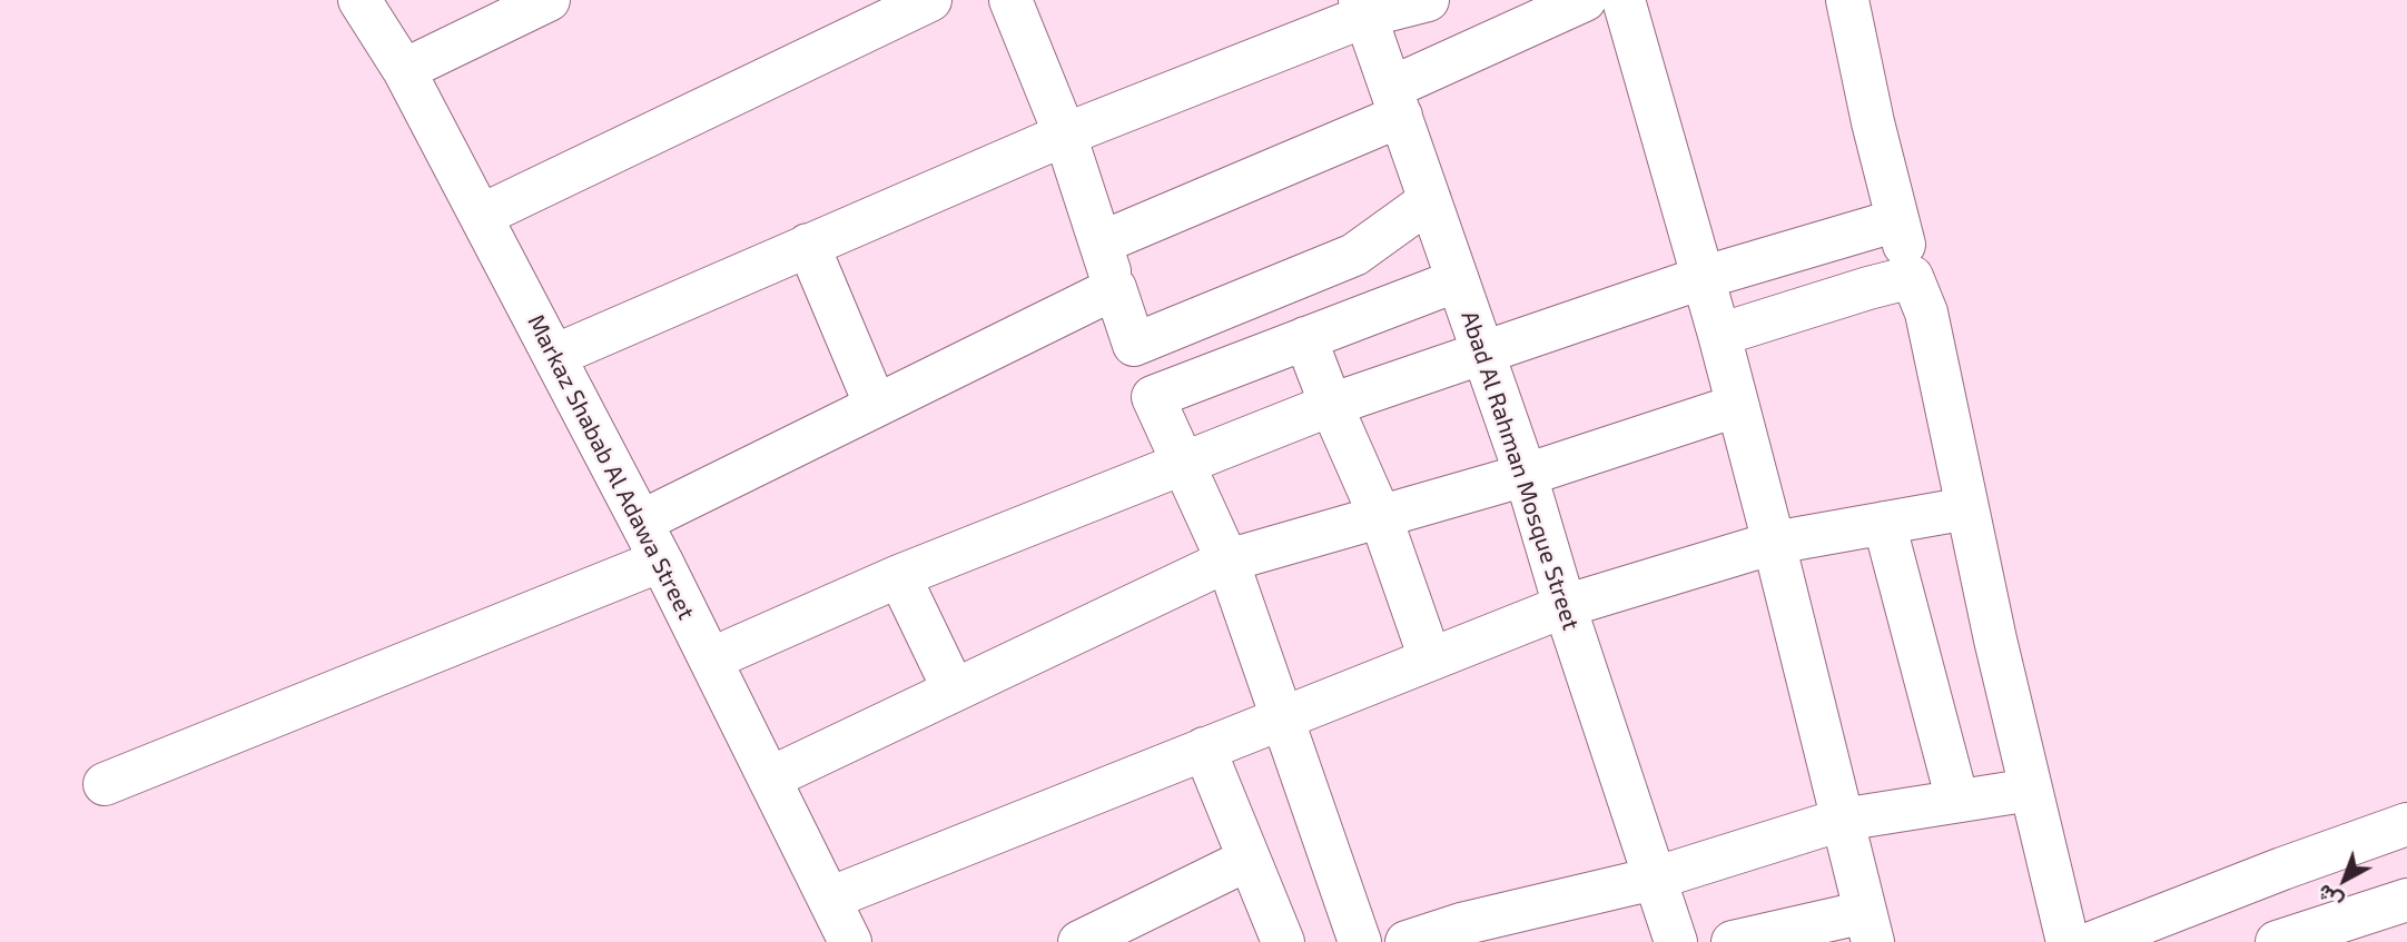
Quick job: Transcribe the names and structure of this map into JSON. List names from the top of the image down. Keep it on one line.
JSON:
{"streets":{"street":["Markaz Shabab Al Adawa Street","Abad Al Rahman Mosque Street"]},"north":"bottom left"}
